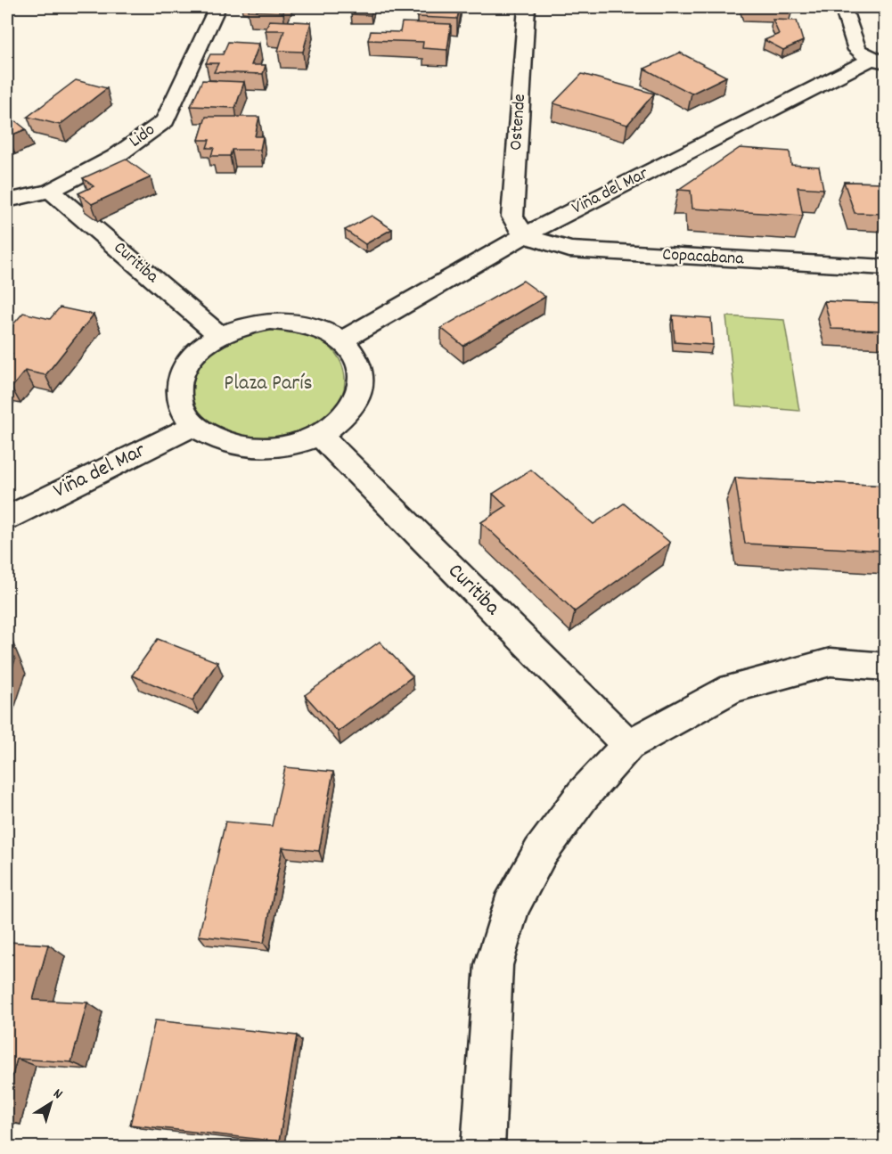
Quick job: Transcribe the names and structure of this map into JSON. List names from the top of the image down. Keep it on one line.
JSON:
{"streets":{"street":["Ostende","Lido","Viña del Mar","Copacabana","Curitiba"]},"crossings":[["Ostende","Viña del Mar"],["Ostende","Copacabana"],["Lido","Curitiba"],["Viña del Mar","Copacabana"],["Viña del Mar","Curitiba"]],"parks":["Plaza París"],"north":"top right"}
